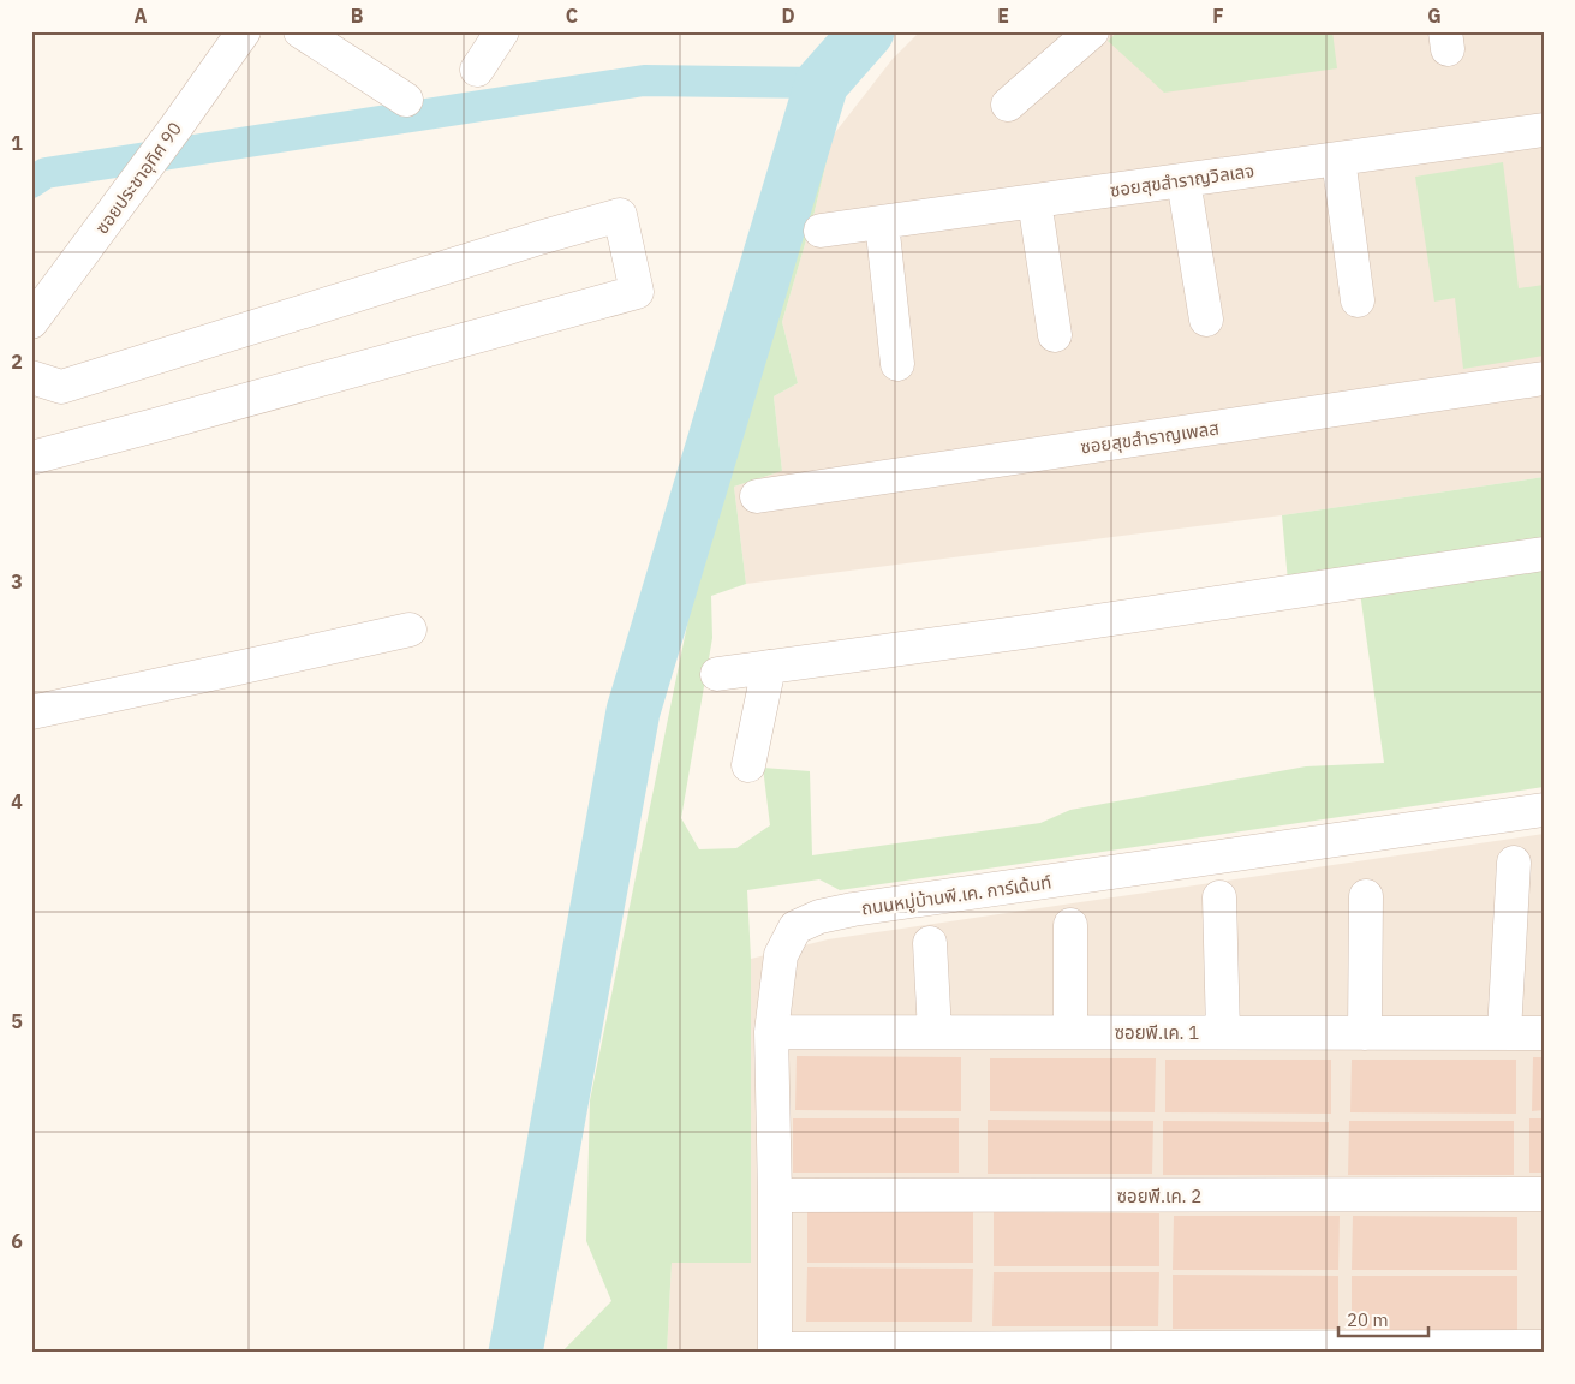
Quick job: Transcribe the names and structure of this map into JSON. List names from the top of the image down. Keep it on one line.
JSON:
{"streets":{"street":["ซอยประชาอุทิศ 90","ซอยสุขสำราญวิลเลจ","ซอยสุขสำราญเพลส","ถนนหมู่บ้านพี.เค. การ์เด้นท์","ซอยพี.เค. 1","ซอยพี.เค. 2"]},"crossings":[["ถนนหมู่บ้านพี.เค. การ์เด้นท์","ซอยพี.เค. 1"],["ถนนหมู่บ้านพี.เค. การ์เด้นท์","ซอยพี.เค. 2"]],"scale_bar":"20 m","grid":{"columns":["A","B","C","D","E","F","G"],"rows":["1","2","3","4","5","6"]}}
